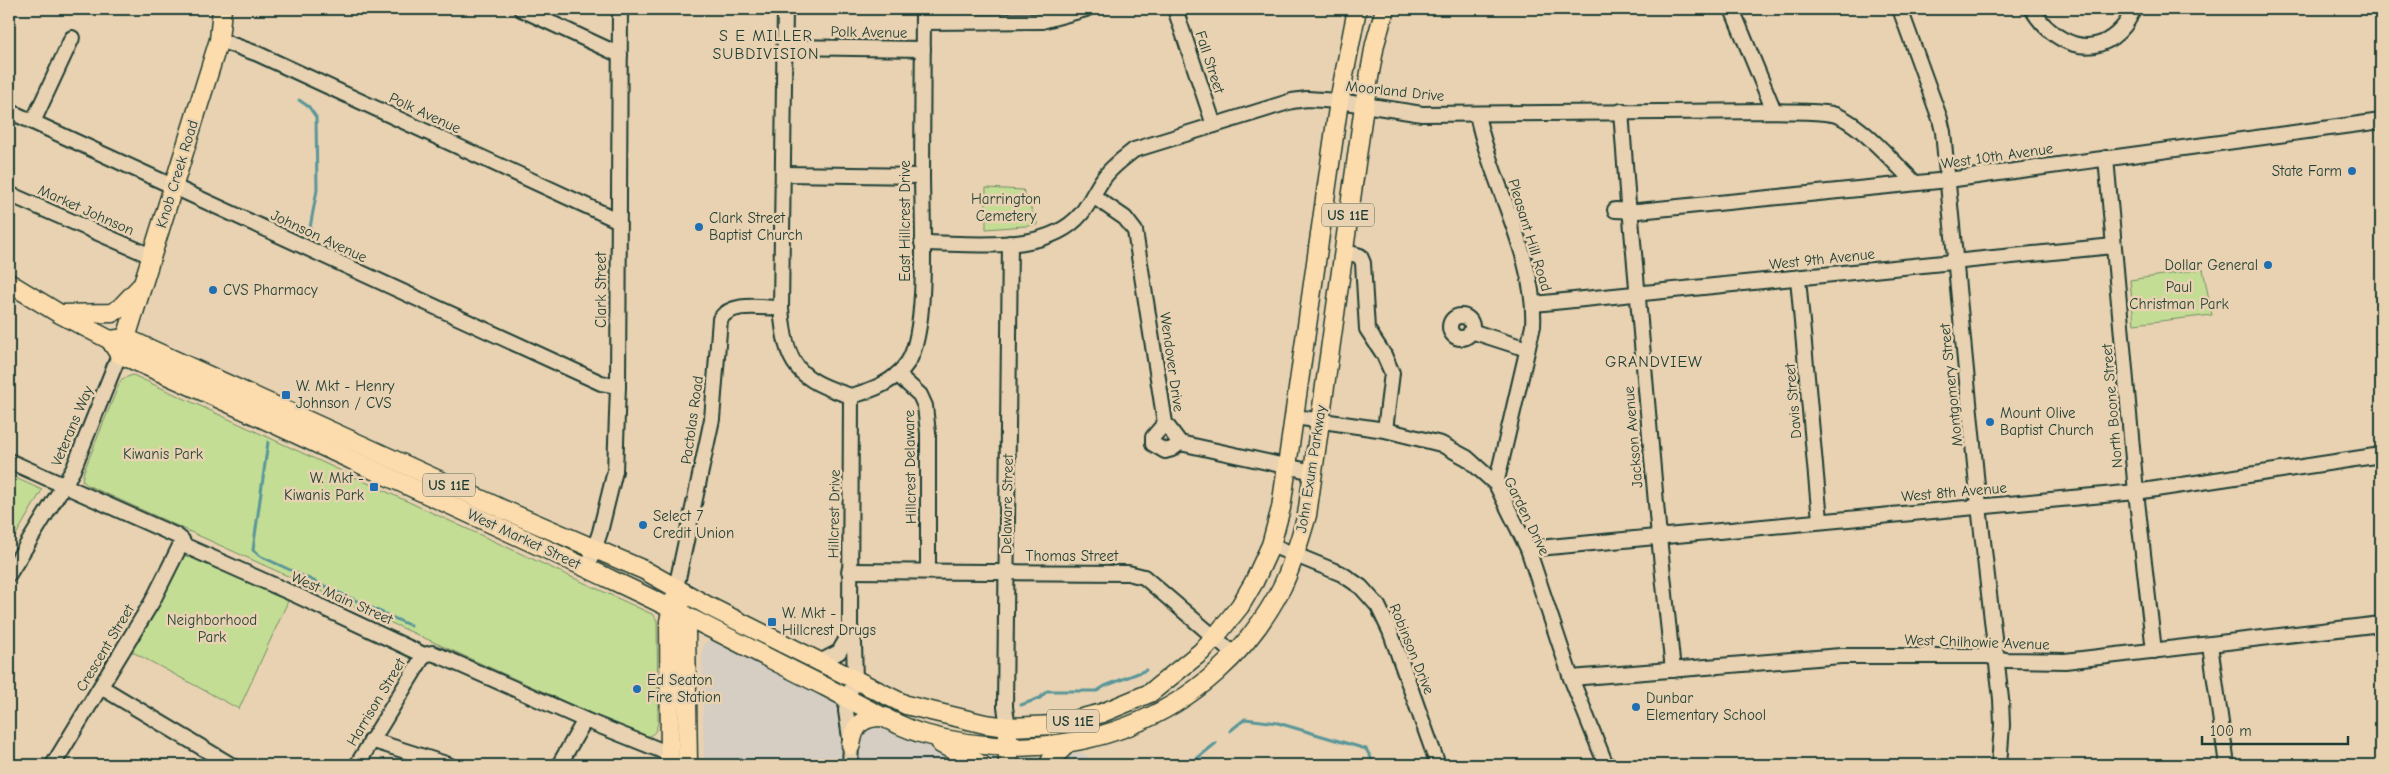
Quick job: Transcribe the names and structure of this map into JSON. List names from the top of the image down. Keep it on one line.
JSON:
{"streets":{"main road":["Knob Creek Road","US 11E","John Exum Parkway","Delaware Street","West Market Street"],"street":["Polk Avenue","Fall Street","Moorland Drive","West 10th Avenue","Market Johnson","East Hillcrest Drive","Pleasant Hill Road","Johnson Avenue","West 9th Avenue","Clark Street","Wendover Drive","Montgomery Street","Davis Street","North Boone Street","Pactolas Road","Veterans Way","Jackson Avenue","Hillcrest Delaware","West 8th Avenue","Hillcrest Drive","Garden Drive","Thomas Street","West Main Street","West Chilhowie Avenue","Crescent Street","Robinson Drive","Harrison Street"]},"crossings":[["Polk Avenue","Knob Creek Road"],["Polk Avenue","East Hillcrest Drive"],["Polk Avenue","Clark Street"],["Fall Street","Moorland Drive"],["Moorland Drive","West 10th Avenue"],["Moorland Drive","East Hillcrest Drive"],["Moorland Drive","Pleasant Hill Road"],["Moorland Drive","Wendover Drive"],["Moorland Drive","Jackson Avenue"],["Moorland Drive","John Exum Parkway"],["Moorland Drive","Delaware Street"],["West 10th Avenue","Montgomery Street"],["West 10th Avenue","North Boone Street"],["West 10th Avenue","Jackson Avenue"],["Knob Creek Road","Market Johnson"],["Knob Creek Road","Johnson Avenue"],["Knob Creek Road","Veterans Way"],["Knob Creek Road","West Market Street"],["East Hillcrest Drive","Hillcrest Delaware"],["East Hillcrest Drive","Hillcrest Drive"],["Pleasant Hill Road","West 9th Avenue"],["Pleasant Hill Road","Garden Drive"],["Johnson Avenue","Clark Street"],["West 9th Avenue","Montgomery Street"],["West 9th Avenue","Davis Street"],["West 9th Avenue","North Boone Street"],["West 9th Avenue","Jackson Avenue"],["Clark Street","West Market Street"],["Montgomery Street","West 8th Avenue"],["Montgomery Street","West Chilhowie Avenue"],["Davis Street","West 8th Avenue"],["North Boone Street","West 8th Avenue"],["North Boone Street","West Chilhowie Avenue"],["Pactolas Road","West Market Street"],["Veterans Way","West Market Street"],["Veterans Way","West Main Street"],["Jackson Avenue","West 8th Avenue"],["Jackson Avenue","West Chilhowie Avenue"],["Hillcrest Delaware","Thomas Street"],["John Exum Parkway","Delaware Street"],["John Exum Parkway","Hillcrest Drive"],["John Exum Parkway","Garden Drive"],["John Exum Parkway","West Market Street"],["John Exum Parkway","Thomas Street"],["John Exum Parkway","Robinson Drive"],["West 8th Avenue","Garden Drive"],["Delaware Street","Thomas Street"],["Hillcrest Drive","West Market Street"],["Hillcrest Drive","Thomas Street"],["Garden Drive","West Chilhowie Avenue"],["West Main Street","Crescent Street"],["West Main Street","Harrison Street"]],"districts":["S E MILLER SUBDIVISION","GRANDVIEW"],"parks":["Harrington Cemetery","Paul Christman Park","Kiwanis Park","Neighborhood Park"],"places":{"other":["State Farm","Clark Street Baptist Church","Dollar General","CVS Pharmacy","Mount Olive Baptist Church","Select 7 Credit Union","Ed Seaton Fire Station","Dunbar Elementary School"],"transit":["W. Mkt - Henry Johnson / CVS","W. Mkt - Kiwanis Park","W. Mkt - Hillcrest Drugs"]},"scale_bar":"100 m"}
